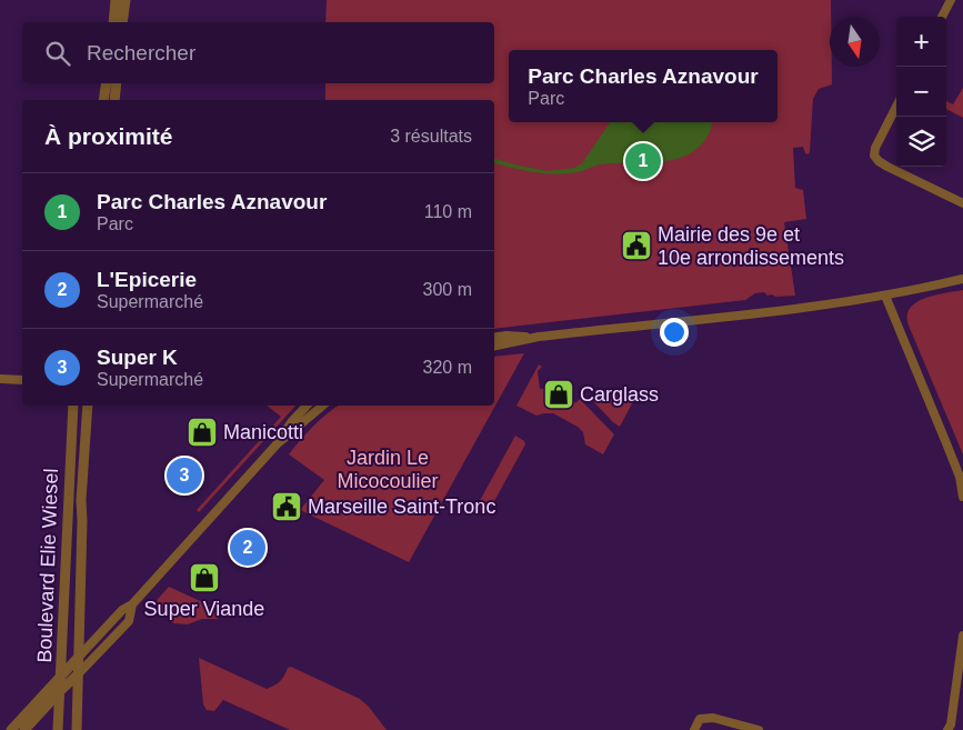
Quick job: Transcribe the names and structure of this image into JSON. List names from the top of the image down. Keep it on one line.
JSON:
{"streets":{"street":["Boulevard Elie Wiesel"]},"parks":["Jardin Le Micocoulier"],"places":{"public building":["Mairie des 9e et 10e arrondissements","Marseille Saint-Tronc"],"shop":["Carglass","Manicotti","Super Viande"]},"north":"bottom","page":{"map_buttons":["+","−"],"search":"Rechercher","popup":["Parc Charles Aznavour","Parc"],"heading":["À proximité","3 résultats"],"pins":["1","3","2"],"list":[{"mark":"1","name":"Parc Charles Aznavour","note":"Parc","value":"110 m"},{"mark":"2","name":"L'Epicerie","note":"Supermarché","value":"300 m"},{"mark":"3","name":"Super K","note":"Supermarché","value":"320 m"}]}}
